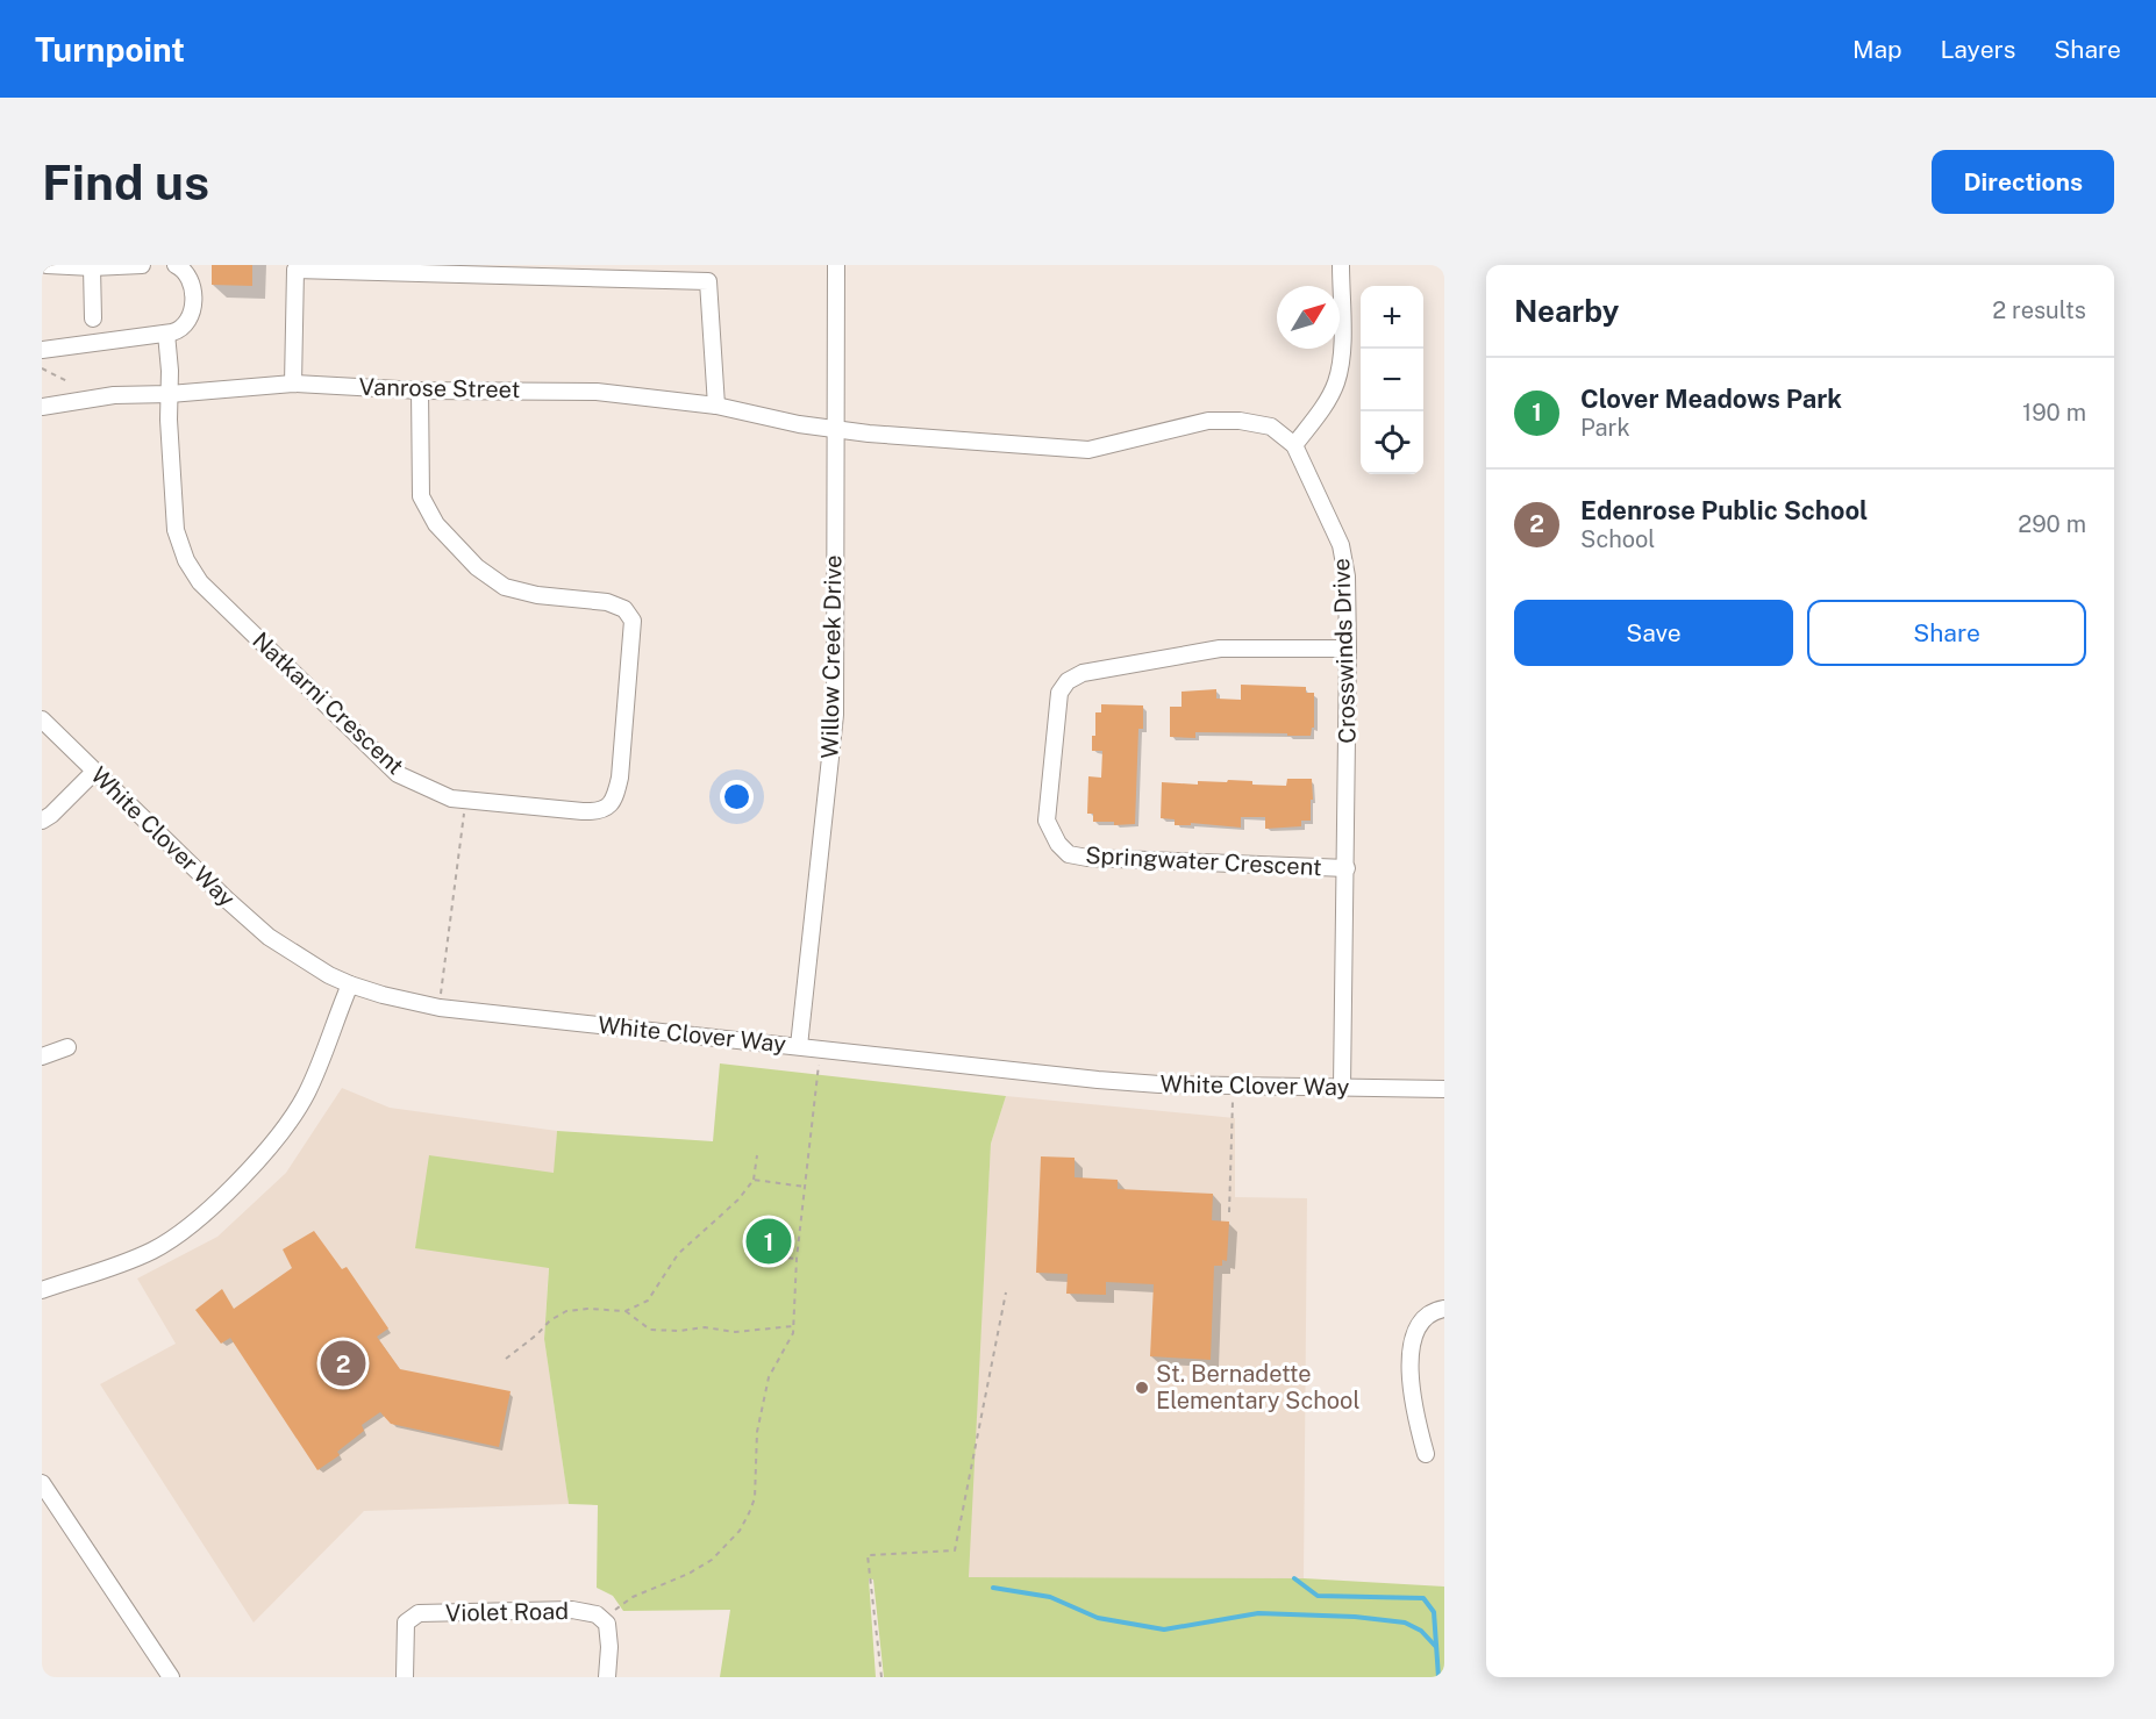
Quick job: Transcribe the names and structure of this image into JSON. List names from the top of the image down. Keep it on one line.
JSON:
{"streets":{"street":["Vanrose Street","Crosswinds Drive","Willow Creek Drive","Natkarni Crescent","White Clover Way","Springwater Crescent","Violet Road"]},"crossings":[["Vanrose Street","Willow Creek Drive"],["Vanrose Street","Natkarni Crescent"],["Crosswinds Drive","White Clover Way"],["Crosswinds Drive","Springwater Crescent"],["Willow Creek Drive","White Clover Way"]],"places":["St. Bernadette Elementary School"],"north":"top right","page":{"header":"Turnpoint","nav":["Map","Layers","Share"],"buttons":["Directions",["Save","Share"]],"title":"Find us","heading":["Nearby","2 results"],"map_buttons":["+","−"],"list":[{"mark":"1","name":"Clover Meadows Park","note":"Park","value":"190 m"},{"mark":"2","name":"Edenrose Public School","note":"School","value":"290 m"}],"pins":["1","2"]}}
